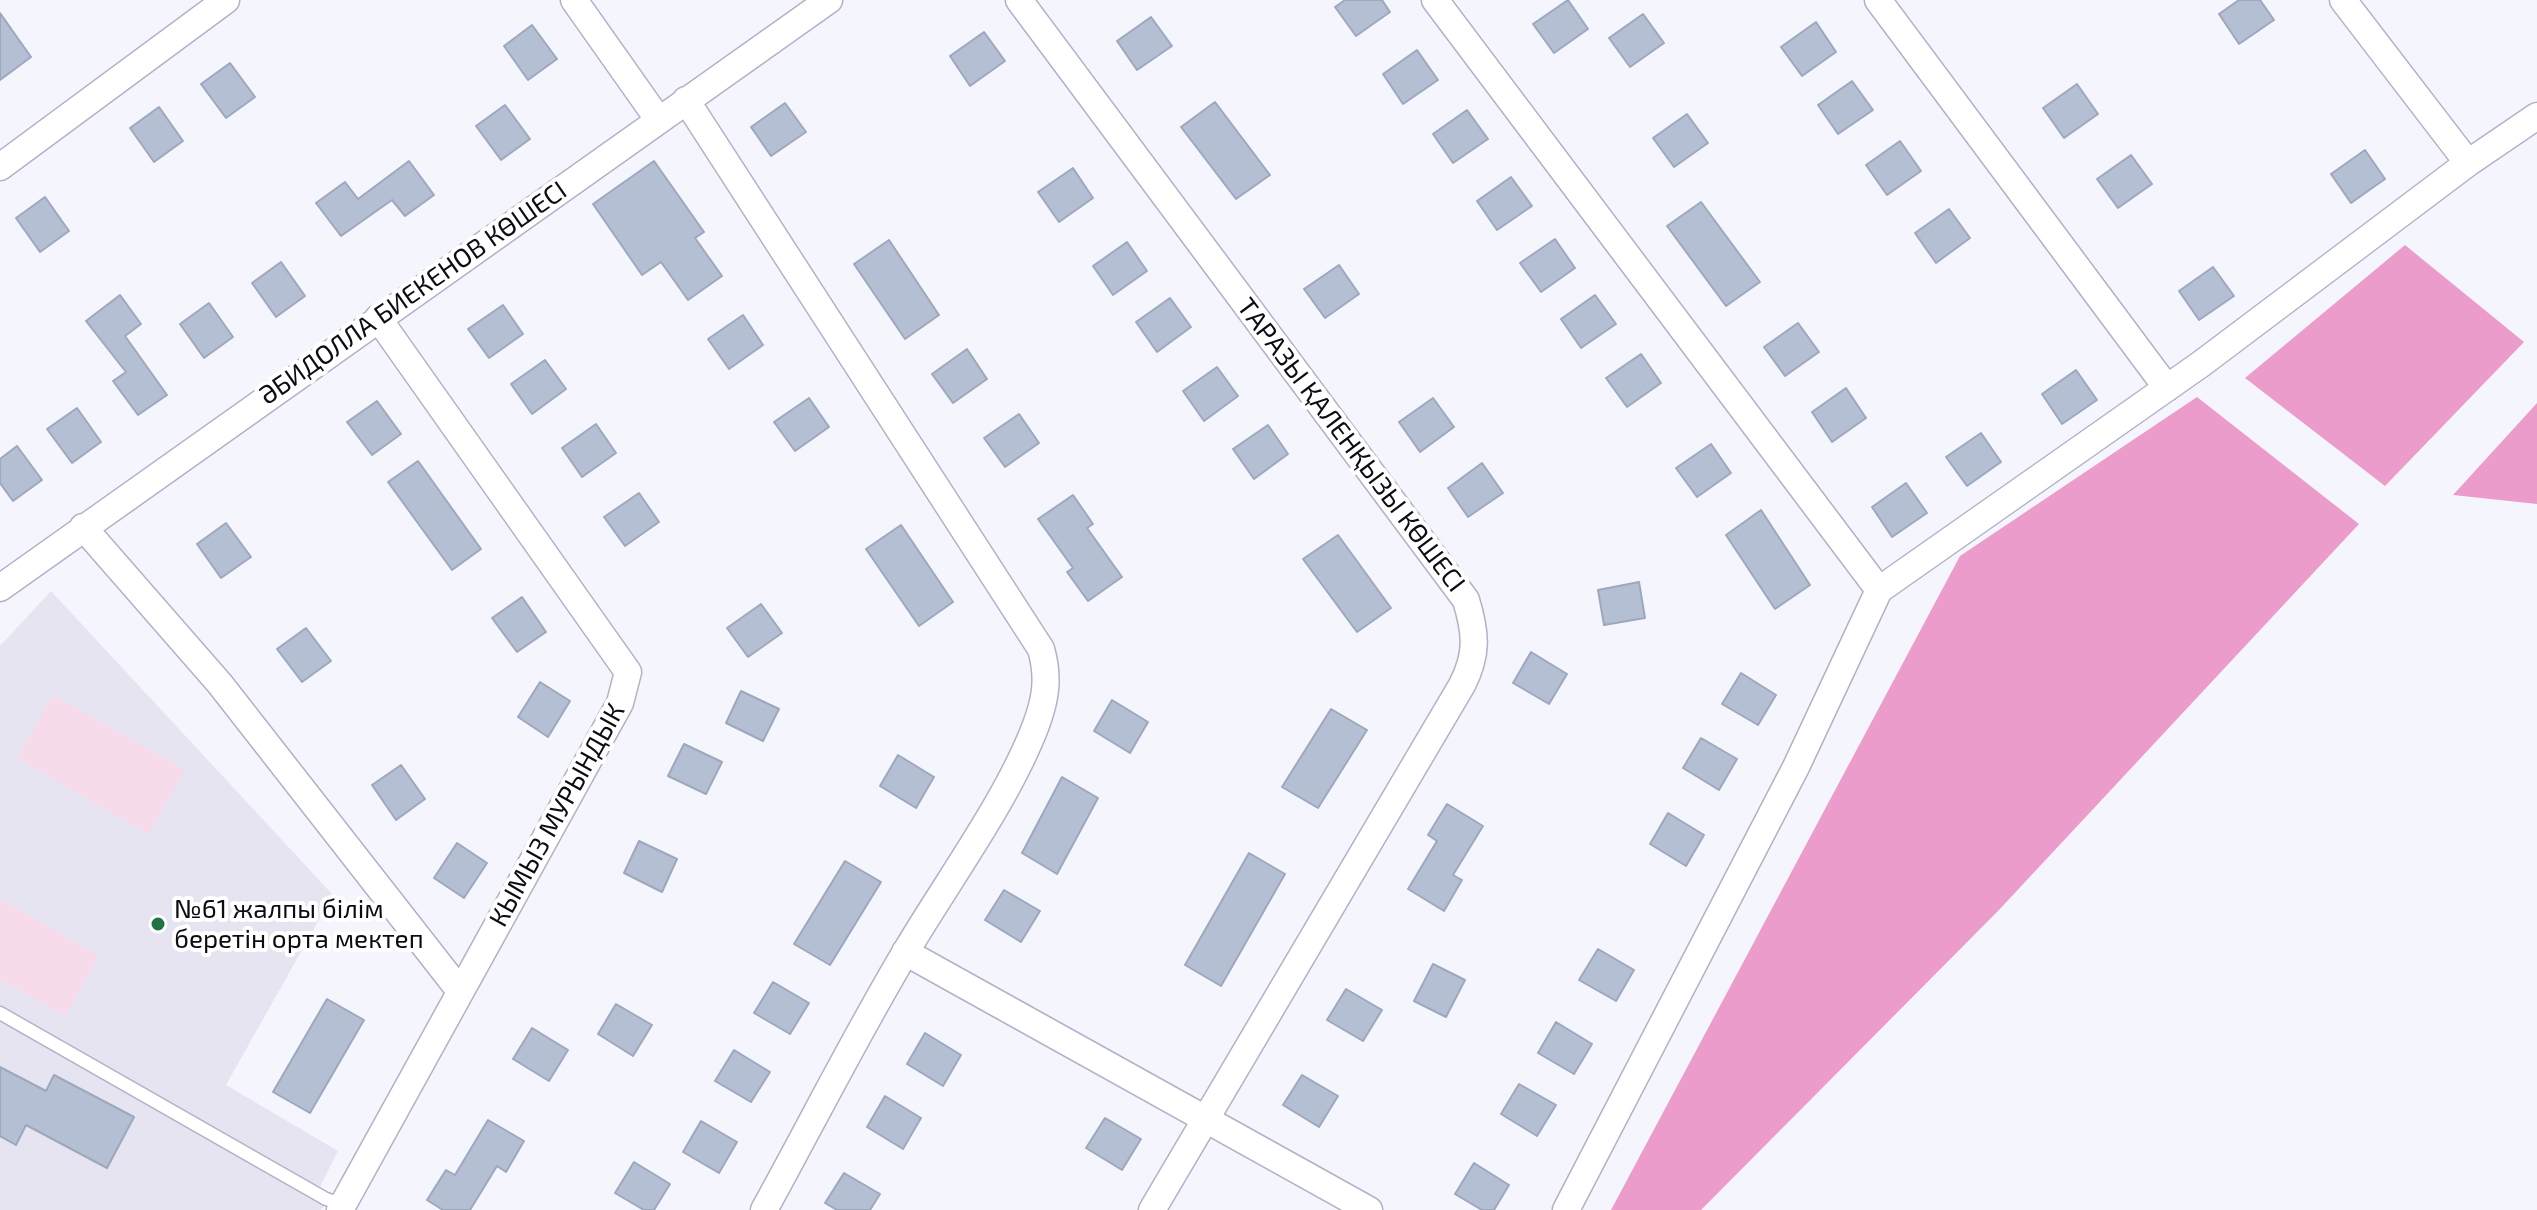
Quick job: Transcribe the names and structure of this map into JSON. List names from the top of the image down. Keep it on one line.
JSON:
{"streets":{"street":["ӘБИДОЛЛА БИЕКЕНОВ КӨШЕСІ","ТАРАЗЫ ҚАЛЕНҚЫЗЫ КӨШЕСІ","КЫМЫЗ МУРЫНДЫК"]},"crossings":[["ӘБИДОЛЛА БИЕКЕНОВ КӨШЕСІ","КЫМЫЗ МУРЫНДЫК"]],"places":["№61 жалпы білім беретін орта мектеп"]}
